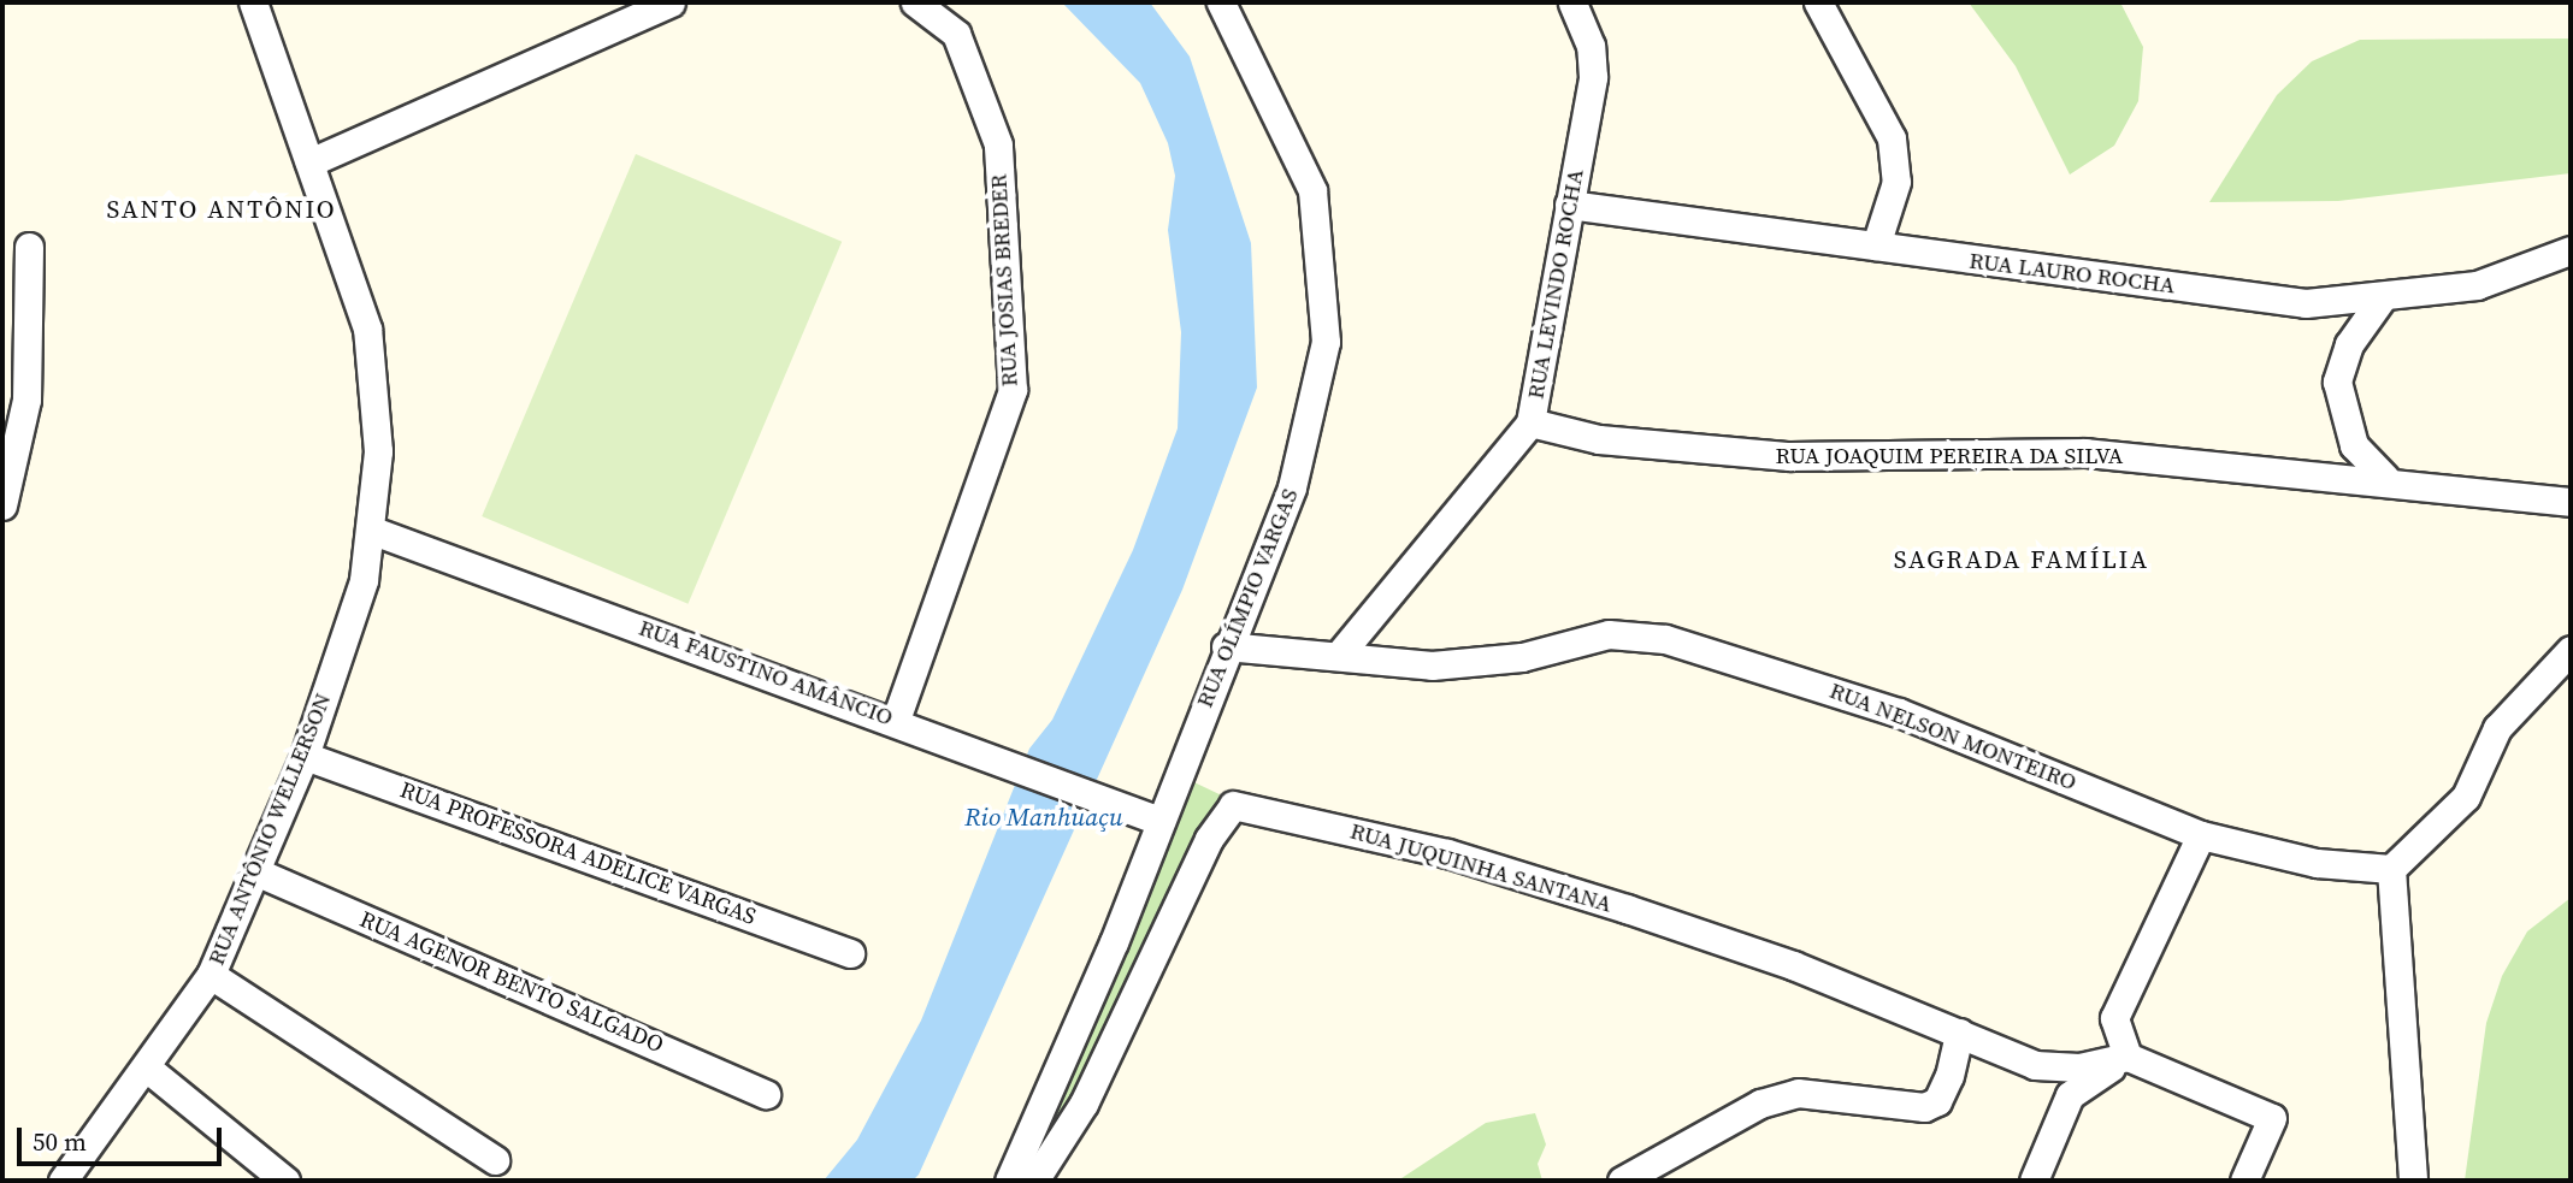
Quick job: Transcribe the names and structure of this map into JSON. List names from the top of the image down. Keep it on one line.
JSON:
{"streets":{"street":["RUA LAURO ROCHA","RUA JOSIAS BREDER","RUA LEVINDO ROCHA","RUA JOAQUIM PEREIRA DA SILVA","RUA OLÍMPIO VARGAS","RUA FAUSTINO AMÂNCIO","RUA NELSON MONTEIRO","RUA ANTÔNIO WELLERSON","RUA PROFESSORA ADELICE VARGAS","RUA JUQUINHA SANTANA","RUA AGENOR BENTO SALGADO"]},"crossings":[["RUA LAURO ROCHA","RUA LEVINDO ROCHA"],["RUA JOSIAS BREDER","RUA FAUSTINO AMÂNCIO"],["RUA LEVINDO ROCHA","RUA JOAQUIM PEREIRA DA SILVA"],["RUA LEVINDO ROCHA","RUA NELSON MONTEIRO"],["RUA OLÍMPIO VARGAS","RUA FAUSTINO AMÂNCIO"],["RUA OLÍMPIO VARGAS","RUA NELSON MONTEIRO"],["RUA FAUSTINO AMÂNCIO","RUA ANTÔNIO WELLERSON"],["RUA ANTÔNIO WELLERSON","RUA PROFESSORA ADELICE VARGAS"],["RUA ANTÔNIO WELLERSON","RUA AGENOR BENTO SALGADO"]],"districts":["SANTO ANTÔNIO","SAGRADA FAMÍLIA"],"water":["Rio Manhuaçu"],"scale_bar":"50 m"}
